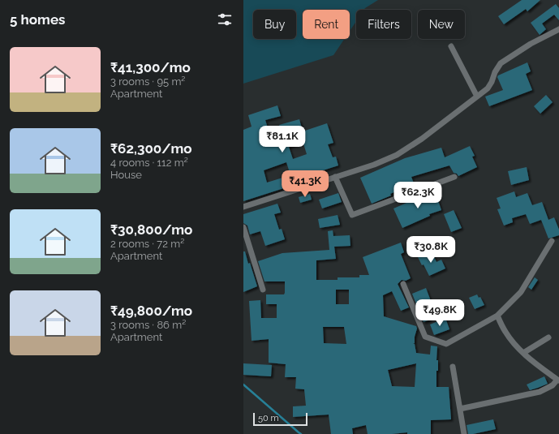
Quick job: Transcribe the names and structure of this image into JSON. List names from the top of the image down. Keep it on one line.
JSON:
{"scale_bar":"50 m","page":{"heading":"5 homes","chip":["Buy","Rent","Filters","New"],"list":[{"name":"₹41,300/mo","note":"3 rooms · 95 m² · Apartment"},{"name":"₹62,300/mo","note":"4 rooms · 112 m² · House"},{"name":"₹30,800/mo","note":"2 rooms · 72 m² · Apartment"},{"name":"₹49,800/mo","note":"3 rooms · 86 m² · Apartment"}],"price":["₹81.1K","₹41.3K","₹62.3K","₹30.8K","₹49.8K"],"scale":"50 m"}}
